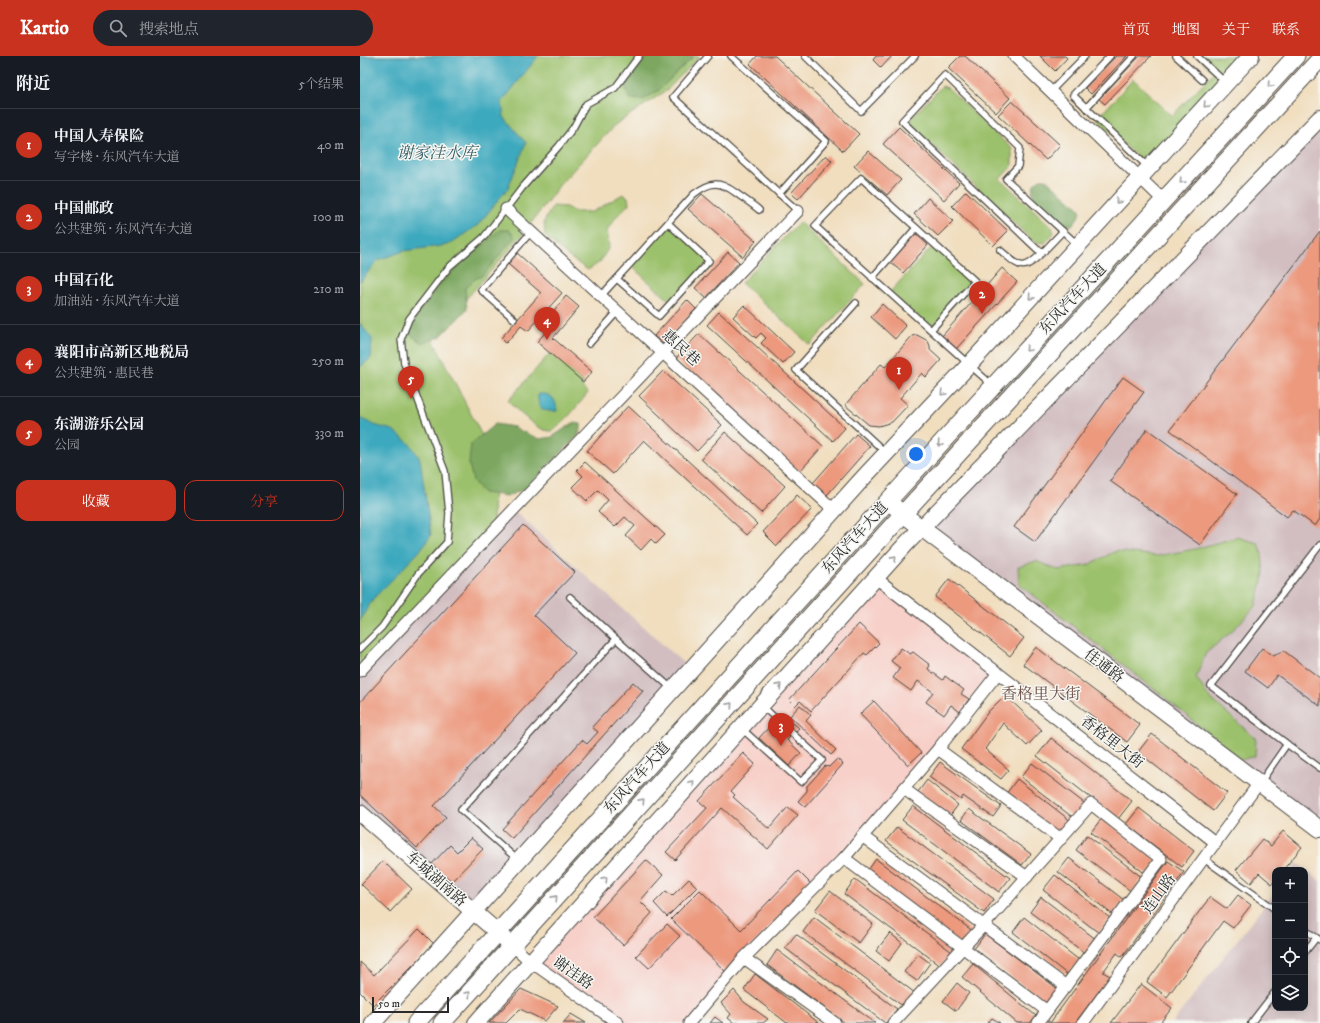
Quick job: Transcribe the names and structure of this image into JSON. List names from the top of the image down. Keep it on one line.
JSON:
{"streets":{"main road":["东风汽车大道"],"street":["惠民巷","佳通路","香格里大街","车城湖南路","连山路","谢洼路"]},"crossings":[["东风汽车大道","佳通路"],["东风汽车大道","车城湖南路"],["东风汽车大道","谢洼路"],["佳通路","连山路"],["香格里大街","连山路"],["车城湖南路","谢洼路"]],"districts":["香格里大街"],"water":["谢家洼水库"],"scale_bar":"50 m","page":{"header":"Kartio","search":"搜索地点","nav":["首页","地图","关于","联系"],"heading":["附近","5个结果"],"list":[{"mark":"1","name":"中国人寿保险","note":"写字楼 · 东风汽车大道","value":"40 m"},{"mark":"2","name":"中国邮政","note":"公共建筑 · 东风汽车大道","value":"100 m"},{"mark":"3","name":"中国石化","note":"加油站 · 东风汽车大道","value":"210 m"},{"mark":"4","name":"襄阳市高新区地税局","note":"公共建筑 · 惠民巷","value":"250 m"},{"mark":"5","name":"东湖游乐公园","note":"公园","value":"330 m"}],"pins":["2","4","1","5","3"],"buttons":["收藏","分享"],"map_buttons":["+","−"],"scale":"50 m"}}
